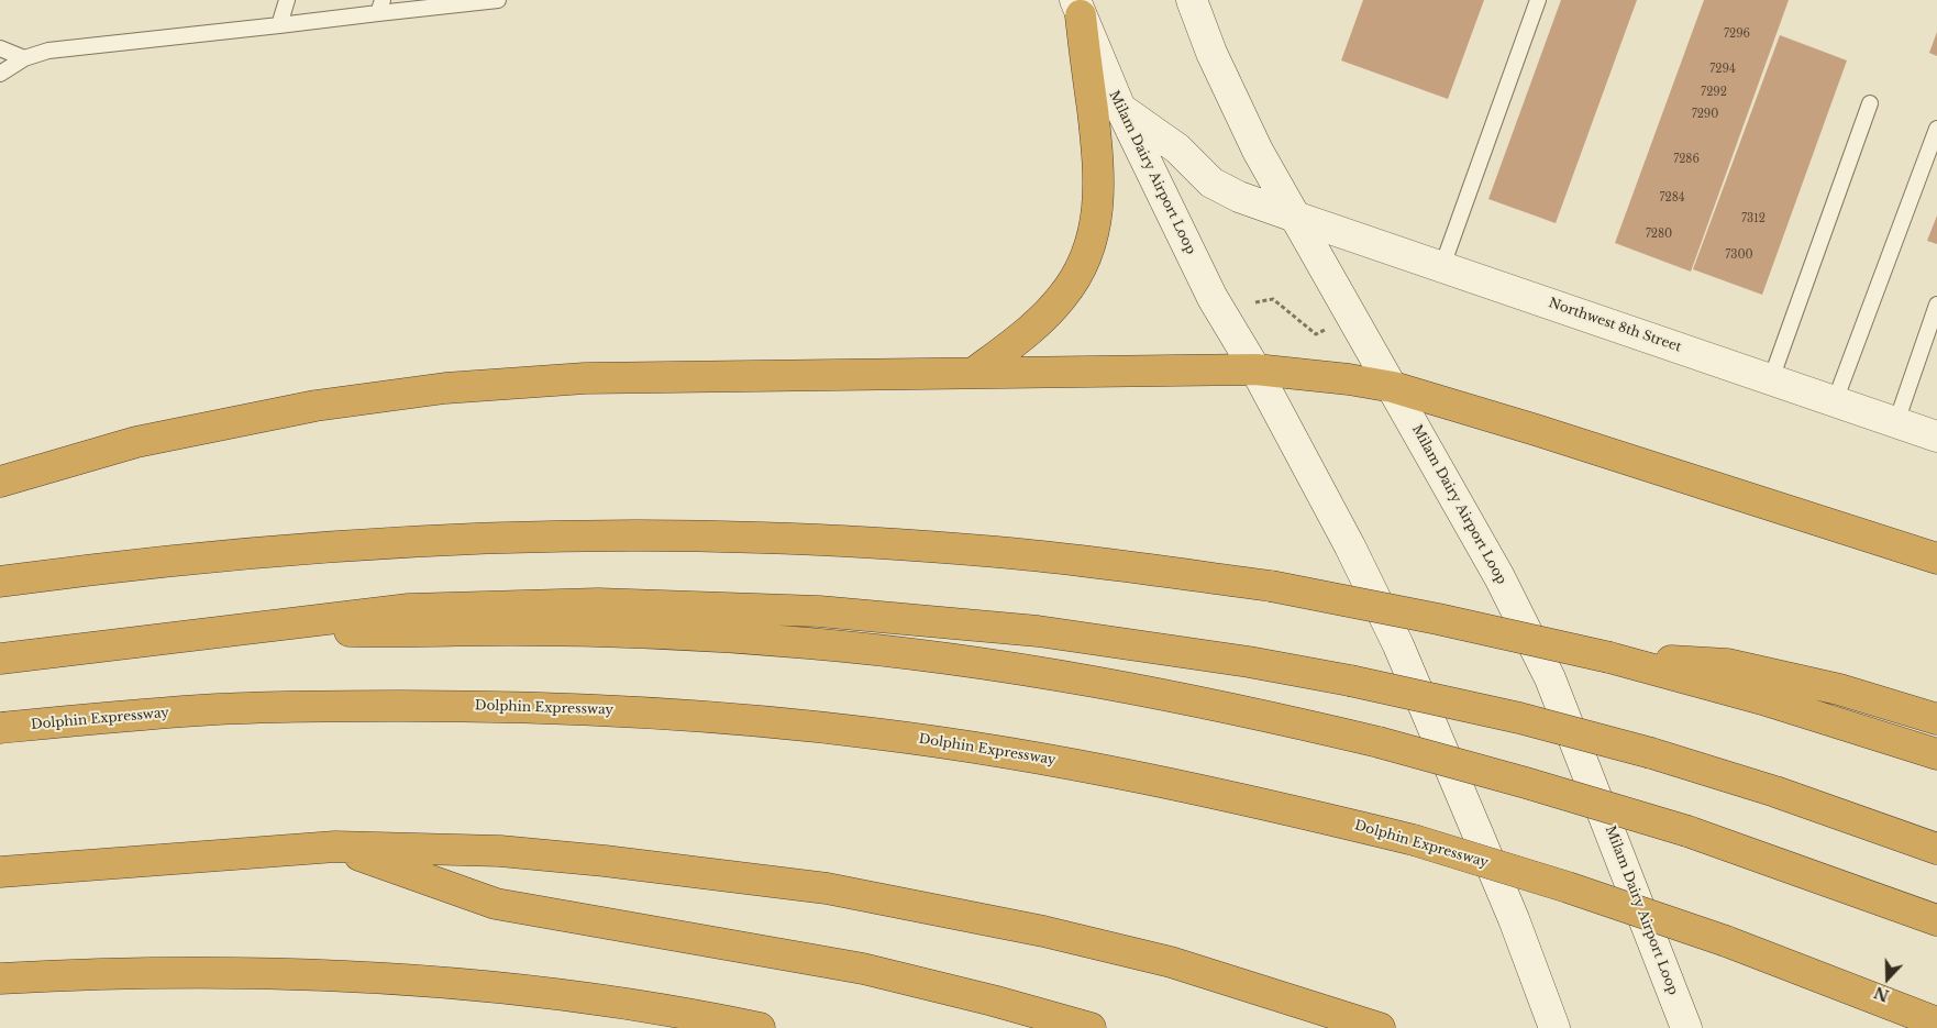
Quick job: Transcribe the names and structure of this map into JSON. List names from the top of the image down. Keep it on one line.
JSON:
{"streets":{"highway":["Dolphin Expressway"],"main road":["Milam Dairy Airport Loop","Northwest 8th Street"]},"crossings":[["Milam Dairy Airport Loop","Northwest 8th Street"]],"house_numbers":["7296","7294","7292","7290","7286","7284","7312","7280","7300"],"north":"bottom"}
